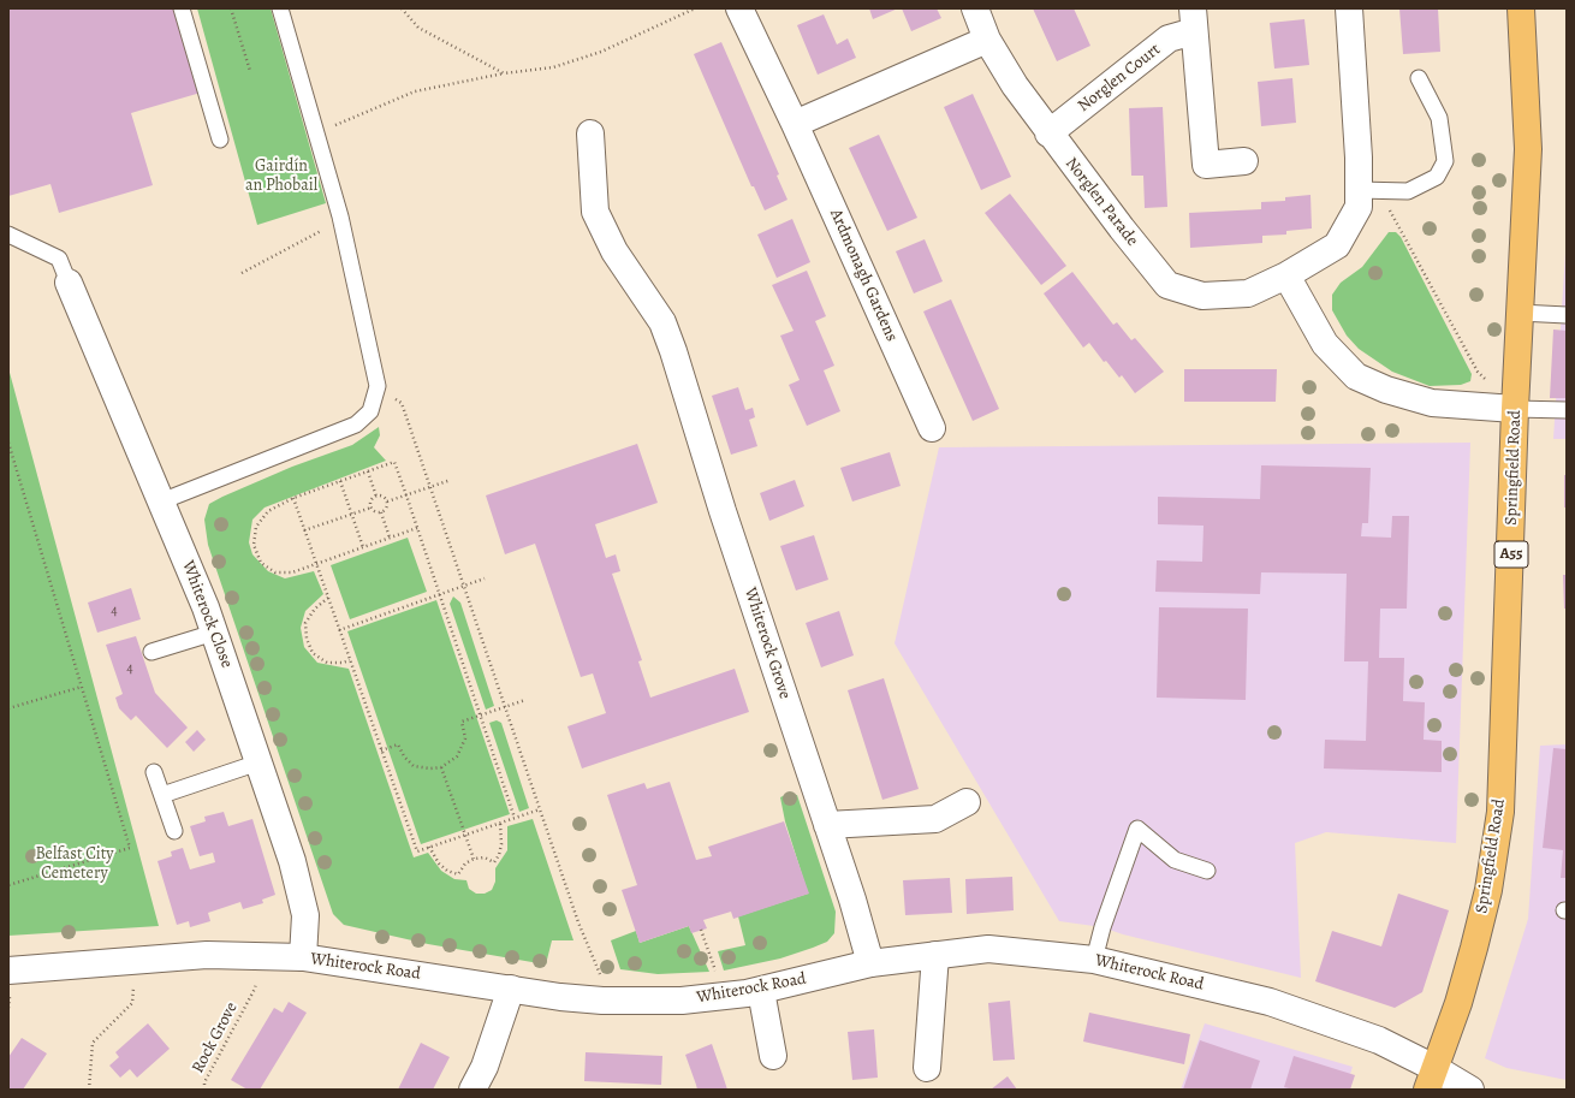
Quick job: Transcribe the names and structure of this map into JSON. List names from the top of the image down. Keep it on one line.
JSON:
{"streets":{"highway":["Springfield Road","A55"],"street":["Norglen Court","Norglen Parade","Ardmonagh Gardens","Whiterock Close","Whiterock Grove","Whiterock Road"],"path":["Rock Grove"]},"crossings":[["Norglen Court","Norglen Parade"],["Springfield Road","Whiterock Road"],["Whiterock Close","Whiterock Road"],["Whiterock Grove","Whiterock Road"]],"parks":["Gairdín an Phobail","Belfast City Cemetery"],"house_numbers":["4","4"]}
